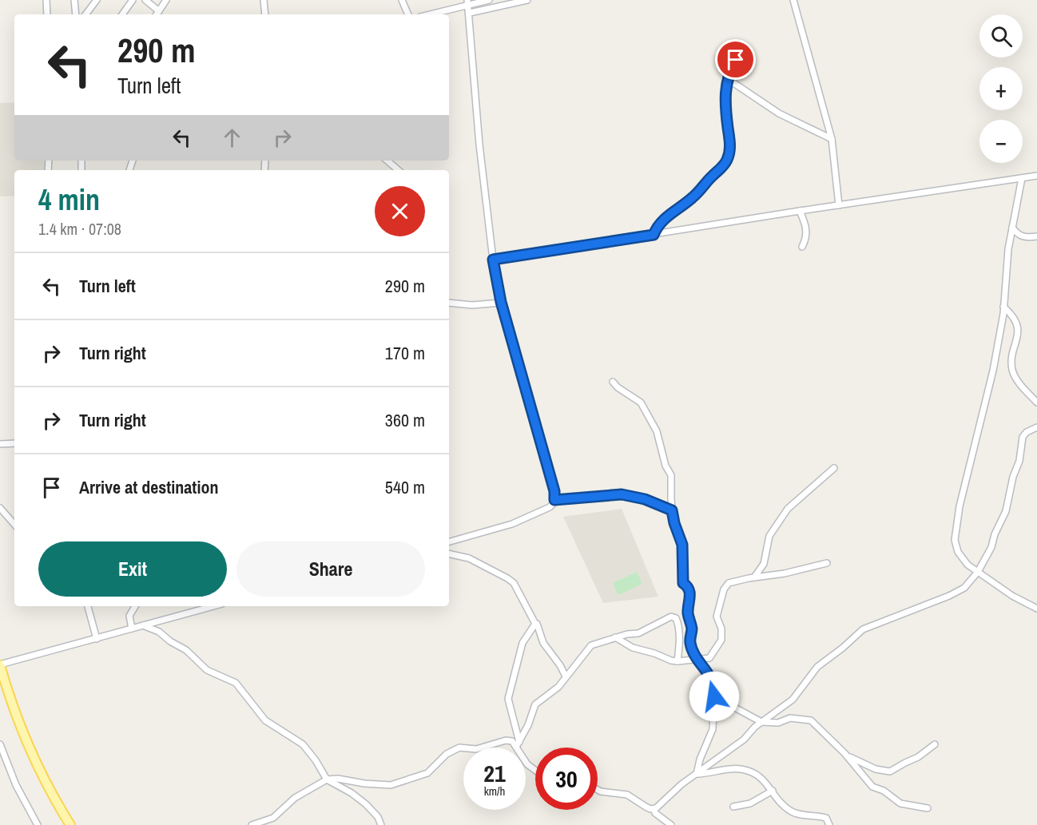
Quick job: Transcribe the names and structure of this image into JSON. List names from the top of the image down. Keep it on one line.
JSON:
{"page":{"map_buttons":["+","−"],"turn":["290 m","Turn left"],"heading":["4 min","1.4 km · 07:08"],"list":[{"name":"Turn left","value":"290 m"},{"name":"Turn right","value":"170 m"},{"name":"Turn right","value":"360 m"},{"name":"Arrive at destination","value":"540 m"}],"buttons":["Exit","Share"],"speed":"21 km/h","limit":"30"}}
